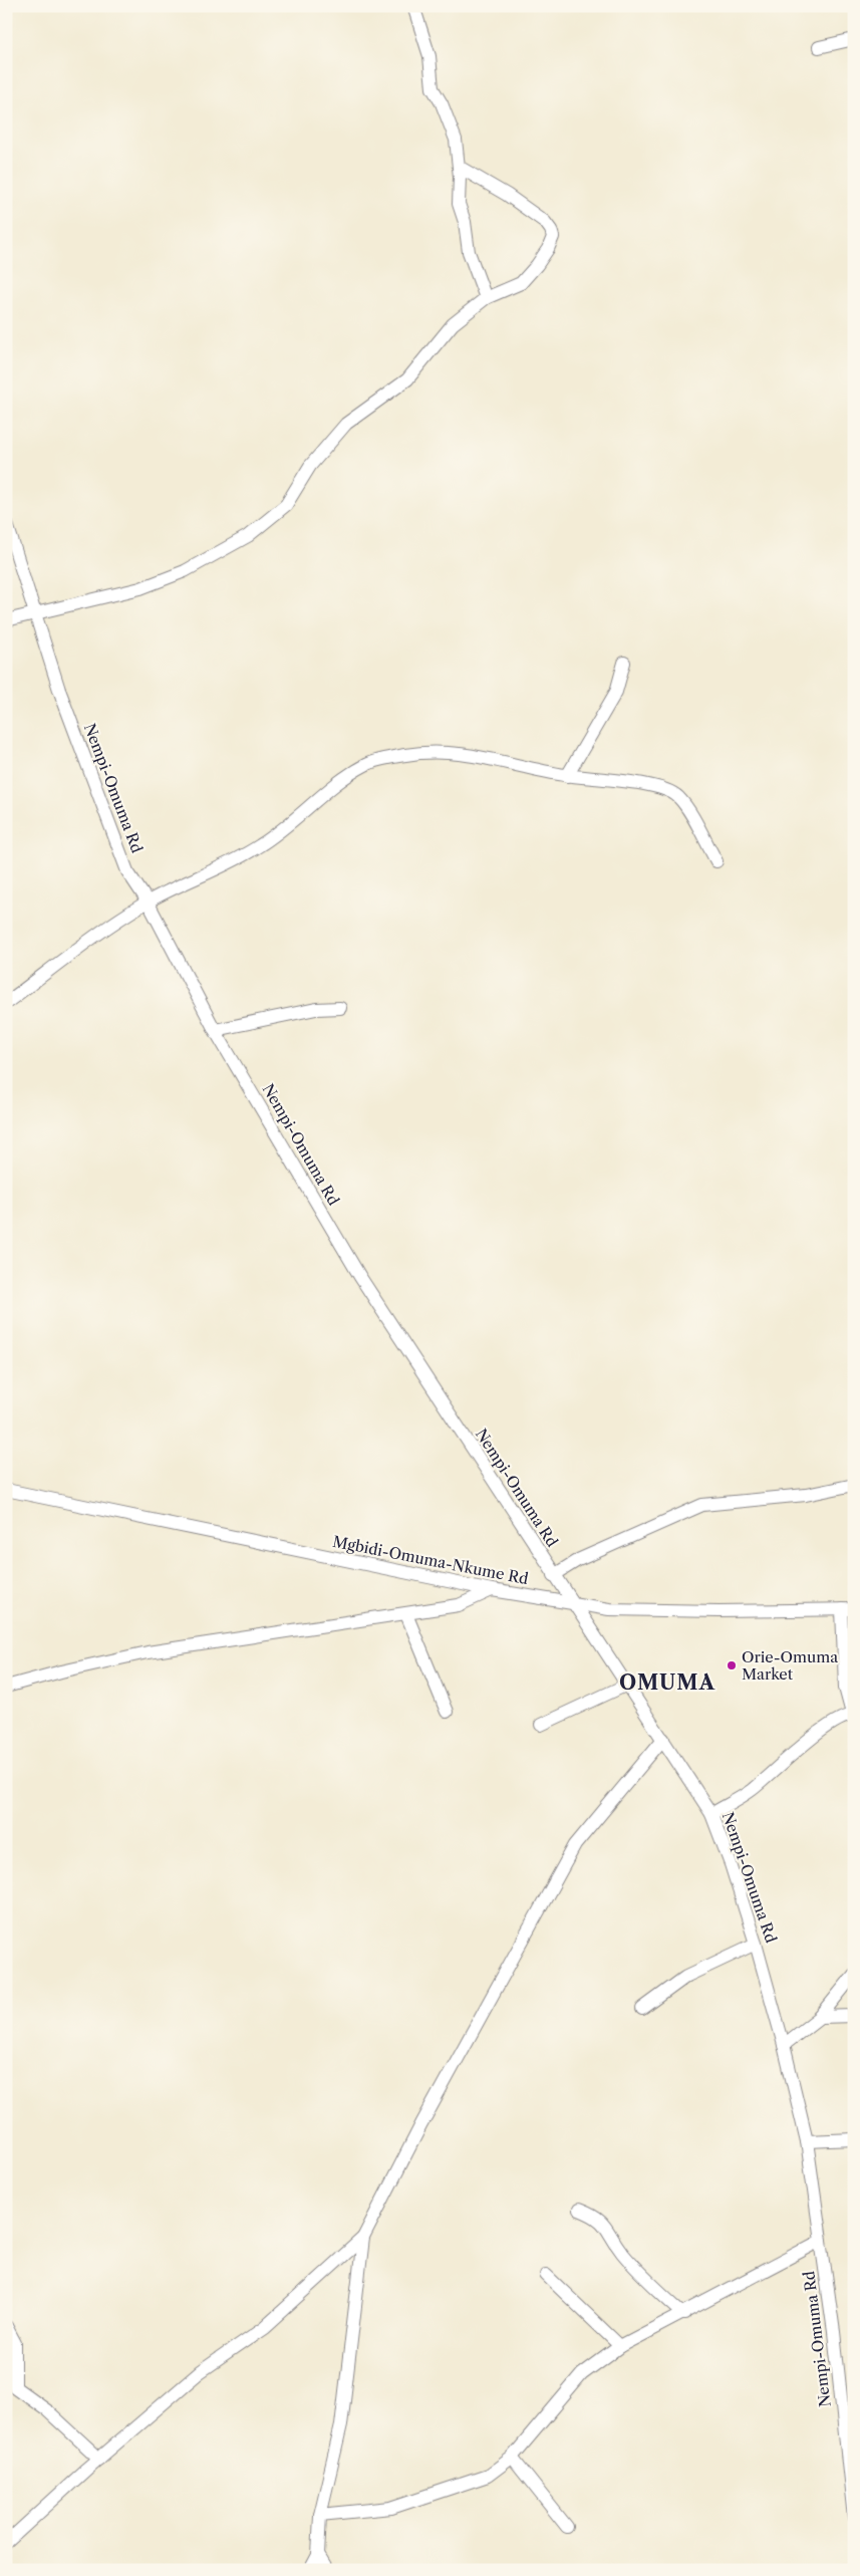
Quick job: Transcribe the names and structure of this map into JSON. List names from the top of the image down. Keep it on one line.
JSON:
{"streets":{"street":["Nempi-Omuma Rd","Mgbidi-Omuma-Nkume Rd"]},"crossings":[["Nempi-Omuma Rd","Mgbidi-Omuma-Nkume Rd"]],"districts":["OMUMA"],"places":["Orie-Omuma Market"]}
